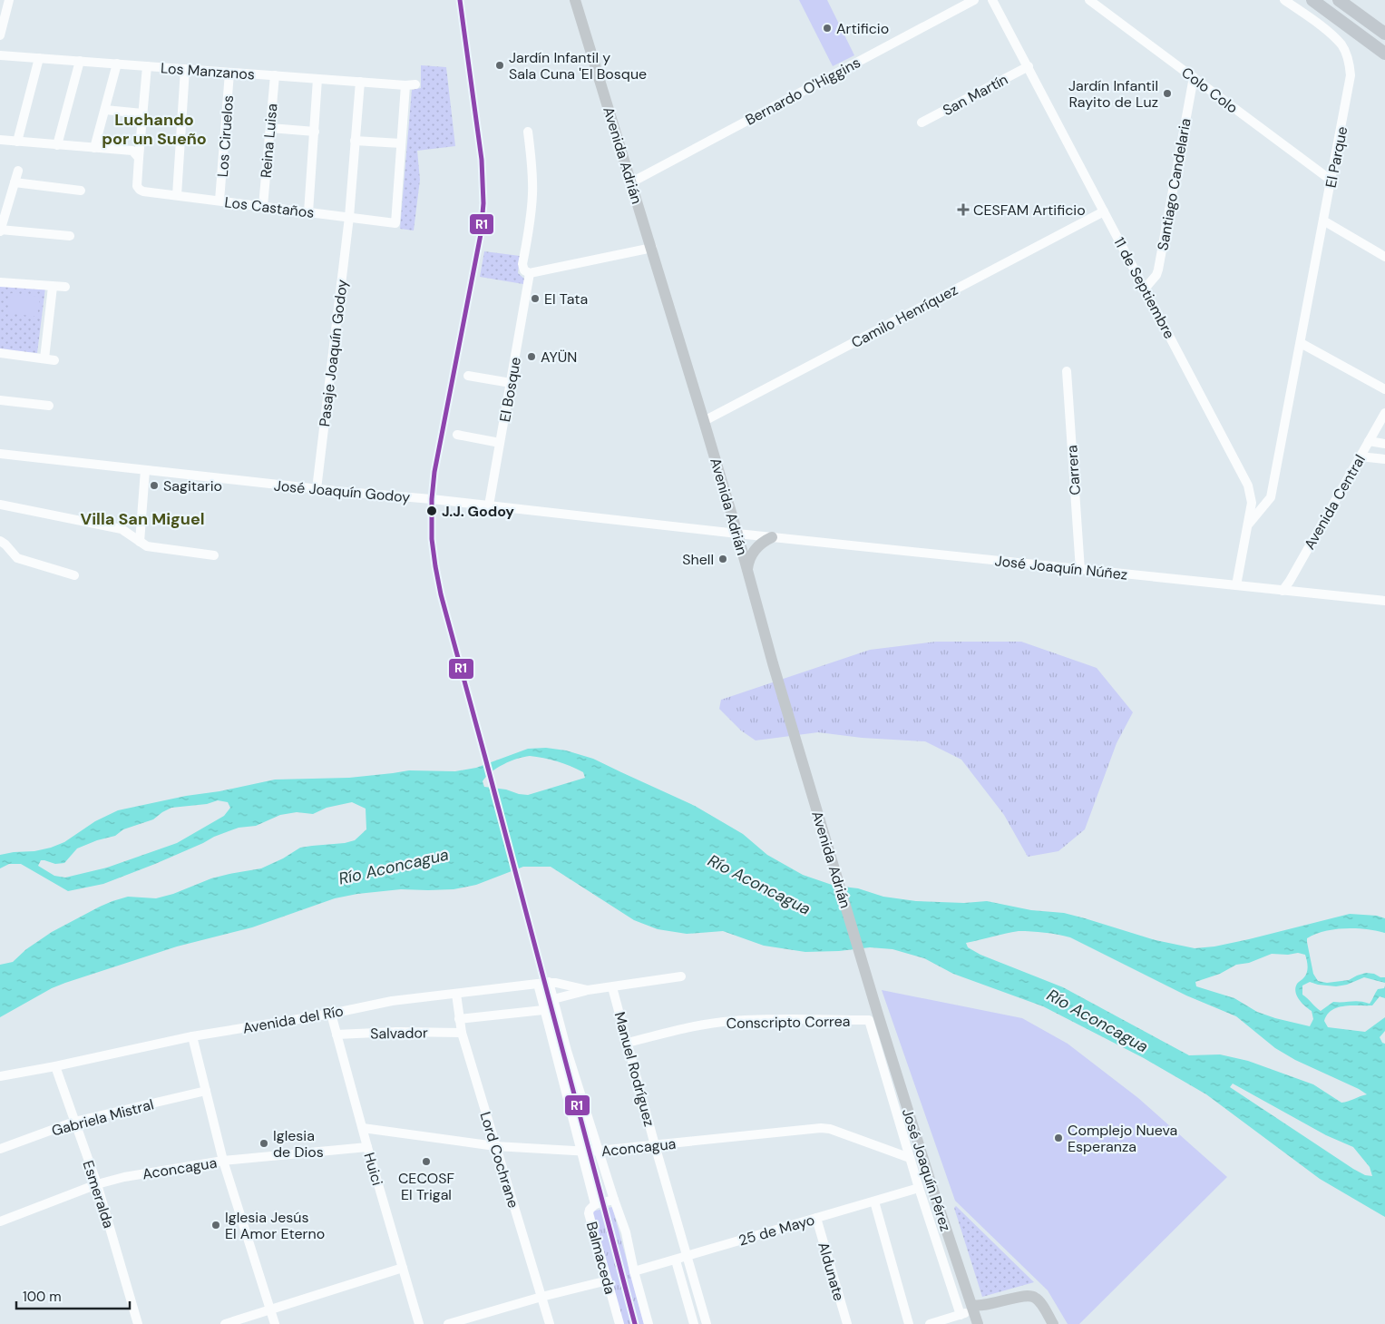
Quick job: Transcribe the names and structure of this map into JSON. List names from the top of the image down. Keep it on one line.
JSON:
{"streets":{"main road":["Avenida Adrián","José Joaquín Pérez"],"street":["Los Manzanos","Colo Colo","Bernardo O'Higgins","San Martín","Los Ciruelos","Reina Luisa","El Parque","Santiago Candelaria","Los Castaños","11 de Septiembre","Camilo Henríquez","Pasaje Joaquín Godoy","El Bosque","Carrera","José Joaquín Godoy","Avenida Central","José Joaquín Núñez","Avenida del Río","Conscripto Correa","Salvador","Manuel Rodríguez","Gabriela Mistral","Aconcagua","Lord Cochrane","Huici","Esmeralda","25 de Mayo","Balmaceda","Aldunate"]},"crossings":[["Los Manzanos","Los Ciruelos"],["Los Manzanos","Reina Luisa"],["Los Manzanos","Pasaje Joaquín Godoy"],["Colo Colo","El Parque"],["Colo Colo","Santiago Candelaria"],["Bernardo O'Higgins","Avenida Adrián"],["San Martín","11 de Septiembre"],["Los Ciruelos","Los Castaños"],["Reina Luisa","Los Castaños"],["Avenida Adrián","Camilo Henríquez"],["Avenida Adrián","José Joaquín Godoy"],["Avenida Adrián","José Joaquín Núñez"],["Avenida Adrián","Conscripto Correa"],["Avenida Adrián","José Joaquín Pérez"],["El Parque","11 de Septiembre"],["Santiago Candelaria","11 de Septiembre"],["Los Castaños","Pasaje Joaquín Godoy"],["11 de Septiembre","Camilo Henríquez"],["11 de Septiembre","José Joaquín Núñez"],["Pasaje Joaquín Godoy","José Joaquín Godoy"],["El Bosque","José Joaquín Godoy"],["Carrera","José Joaquín Núñez"],["José Joaquín Godoy","José Joaquín Núñez"],["Avenida Central","José Joaquín Núñez"],["Avenida del Río","Manuel Rodríguez"],["Avenida del Río","Lord Cochrane"],["Avenida del Río","Huici"],["Avenida del Río","Esmeralda"],["Avenida del Río","Balmaceda"],["Conscripto Correa","Manuel Rodríguez"],["Conscripto Correa","José Joaquín Pérez"],["Salvador","Lord Cochrane"],["Salvador","Huici"],["Manuel Rodríguez","Aconcagua"],["Manuel Rodríguez","25 de Mayo"],["Gabriela Mistral","Esmeralda"],["Aconcagua","Lord Cochrane"],["Aconcagua","Huici"],["Aconcagua","José Joaquín Pérez"],["Aconcagua","Esmeralda"],["Aconcagua","Balmaceda"],["José Joaquín Pérez","25 de Mayo"],["25 de Mayo","Balmaceda"],["25 de Mayo","Aldunate"]],"districts":["Luchando por un Sueño","Villa San Miguel"],"water":["Río Aconcagua"],"places":{"other":["Artificio","Jardín Infantil y Sala Cuna 'El Bosque","Jardín Infantil Rayito de Luz","El Tata","AYÜN","Sagitario","J.J. Godoy","Shell","Complejo Nueva Esperanza","Iglesia de Dios","CECOSF El Trigal","Iglesia Jesús El Amor Eterno"],"health":["CESFAM Artificio"]},"lines":["transit line R1"],"scale_bar":"100 m"}
